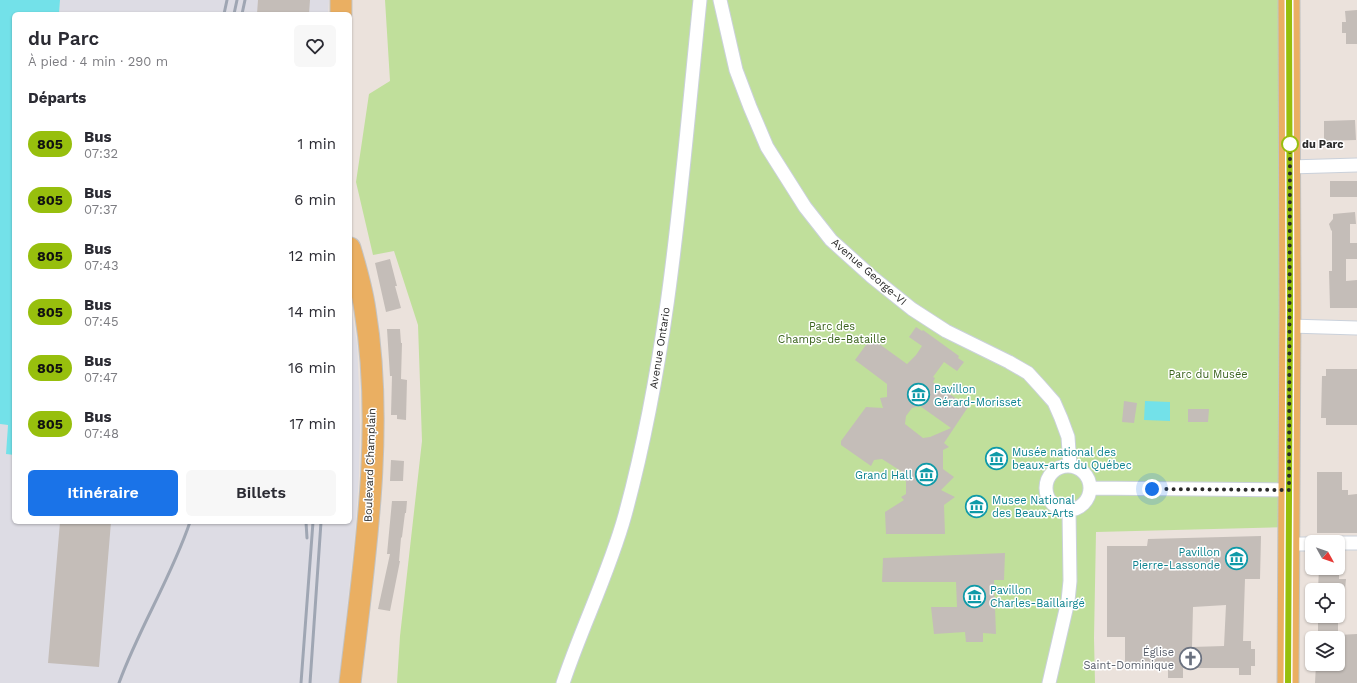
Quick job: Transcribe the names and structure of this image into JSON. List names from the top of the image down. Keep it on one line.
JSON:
{"streets":{"main road":["Boulevard Champlain"],"street":["Avenue George-VI","Avenue Ontario"]},"parks":["Parc des Champs-de-Bataille","Parc du Musée"],"places":{"other":["du Parc"],"museum":["Pavillon Gérard-Morisset","Musée national des beaux-arts du Québec","Grand Hall","Musee National des Beaux-Arts","Pavillon Pierre-Lassonde","Pavillon Charles-Baillairgé"],"church":["Église Saint-Dominique"]},"lines":["bus line 805"],"north":"bottom right","page":{"heading":[["du Parc","À pied · 4 min · 290 m"],"Départs"],"list":[{"mark":"805","name":"Bus","note":"07:32","value":"1 min"},{"mark":"805","name":"Bus","note":"07:37","value":"6 min"},{"mark":"805","name":"Bus","note":"07:43","value":"12 min"},{"mark":"805","name":"Bus","note":"07:45","value":"14 min"},{"mark":"805","name":"Bus","note":"07:47","value":"16 min"},{"mark":"805","name":"Bus","note":"07:48","value":"17 min"}],"buttons":["Itinéraire","Billets"]}}
